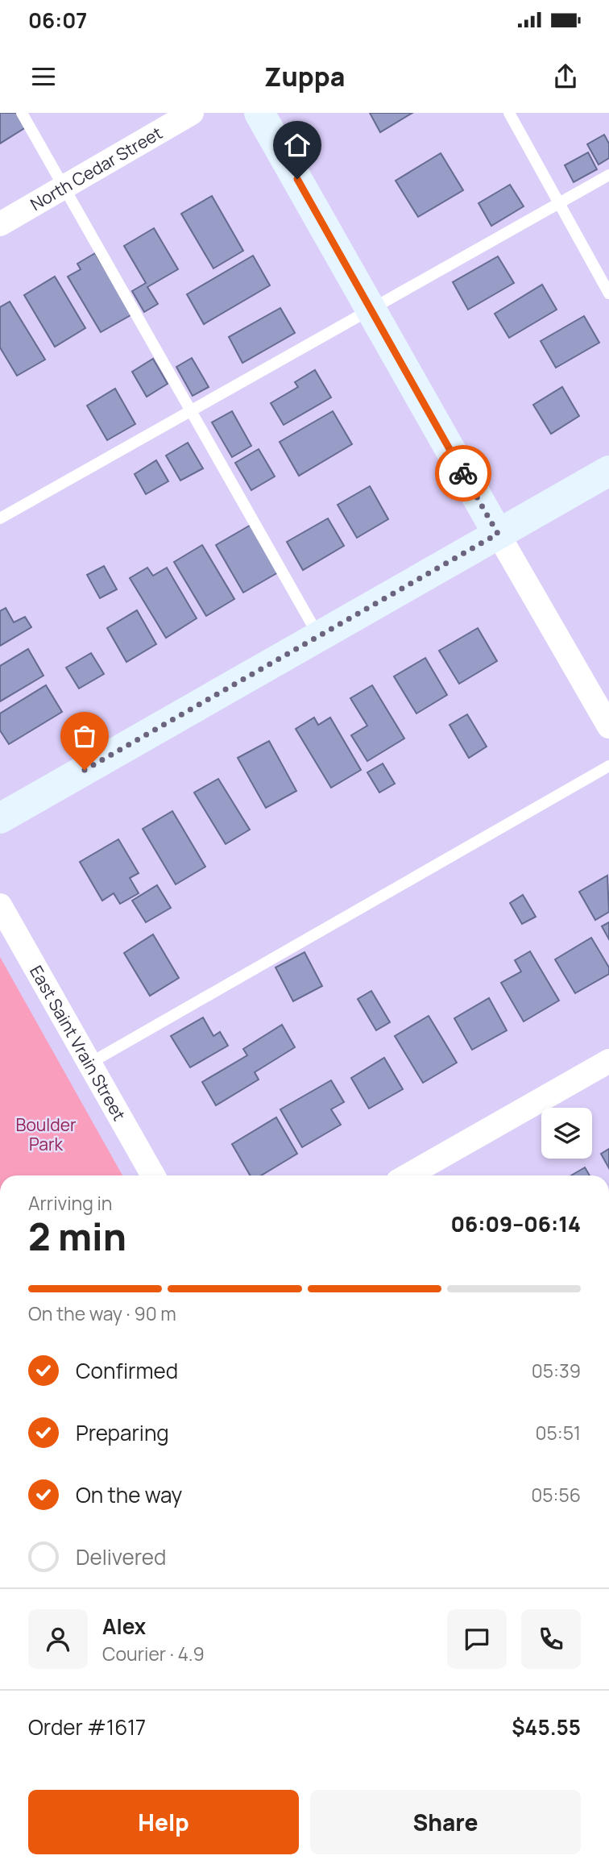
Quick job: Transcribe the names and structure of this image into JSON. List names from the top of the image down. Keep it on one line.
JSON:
{"streets":{"street":["North Cedar Street","East Saint Vrain Street"]},"parks":["Boulder Park"],"page":{"status":"06:07","header":"Zuppa","heading":["2 min","Arriving in","06:09–06:14"],"panel":["Alex","Courier · 4.9","Order #1617","$45.55"],"bar":"On the way · 90 m","list":[["Confirmed","05:39"],["Preparing","05:51"],["On the way","05:56"],"Delivered"],"buttons":["Help","Share"]}}
